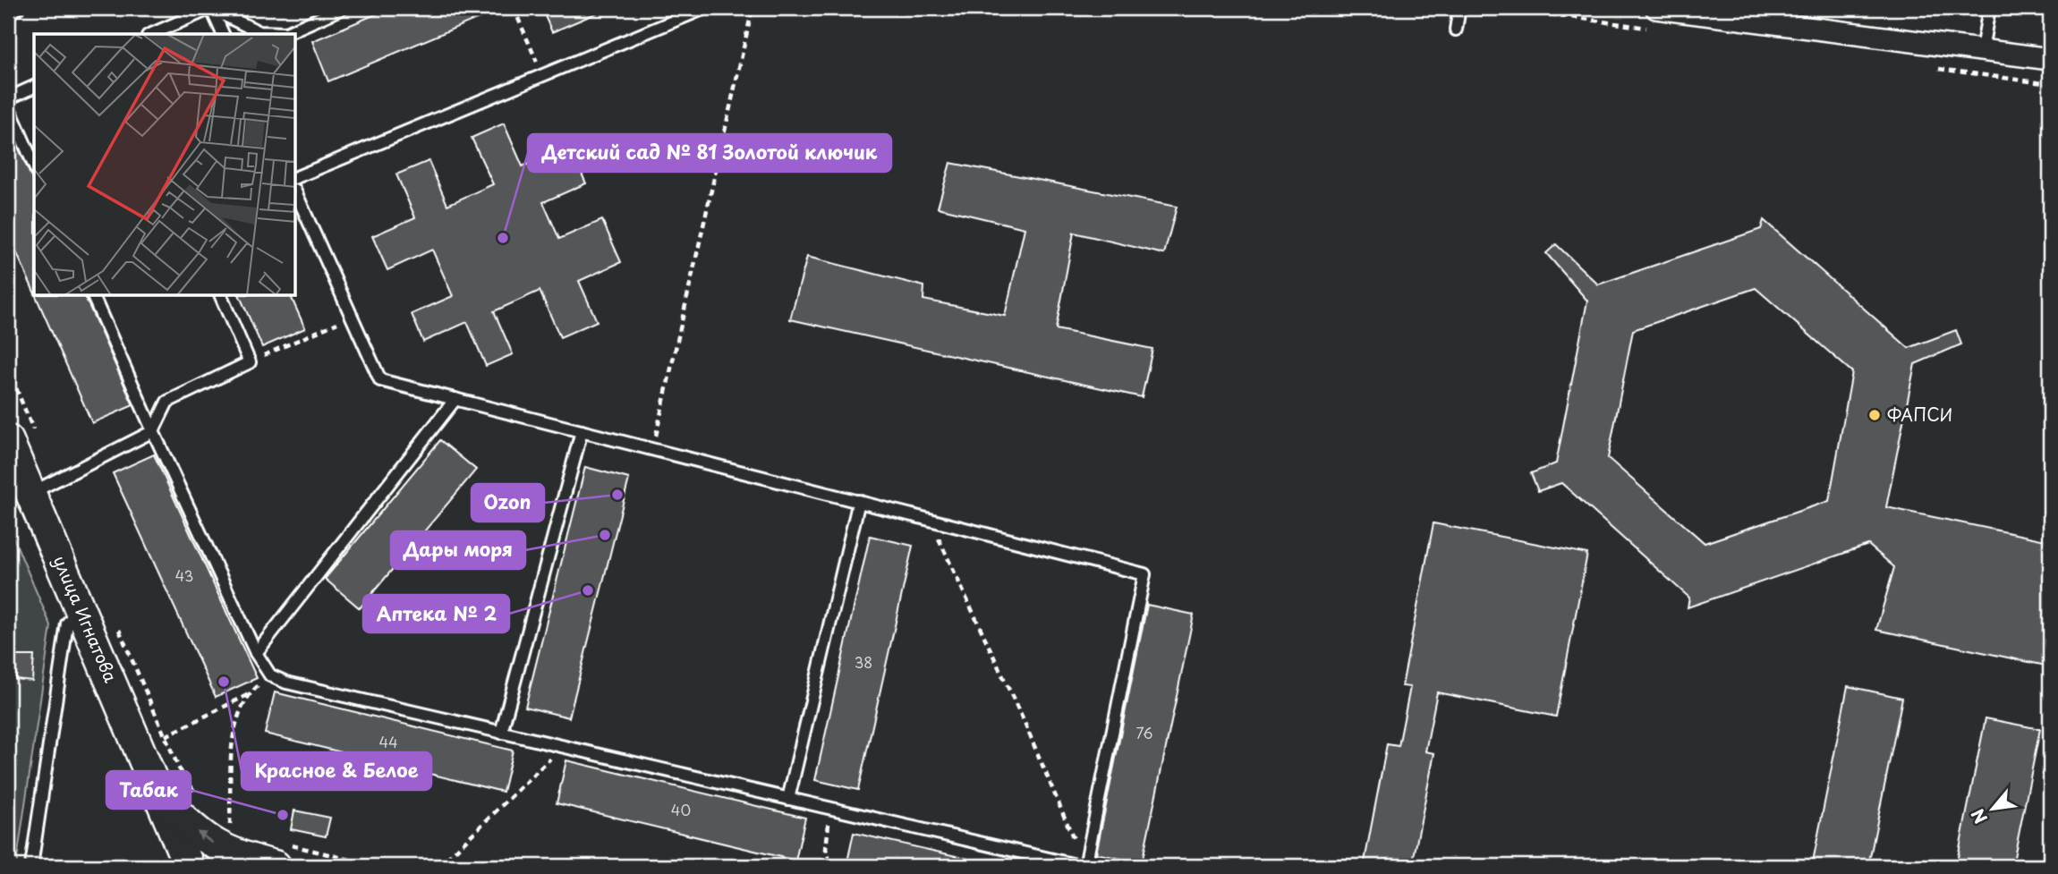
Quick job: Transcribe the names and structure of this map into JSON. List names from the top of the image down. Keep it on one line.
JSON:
{"streets":{"main road":["улица Игнатова"]},"places":["Детский сад № 81 Золотой ключик","ФАПСИ","Ozon","Дары моря","Аптека № 2","Красное & Белое","Табак"],"house_numbers":["43","38","76","44","40"],"north":"bottom left"}
